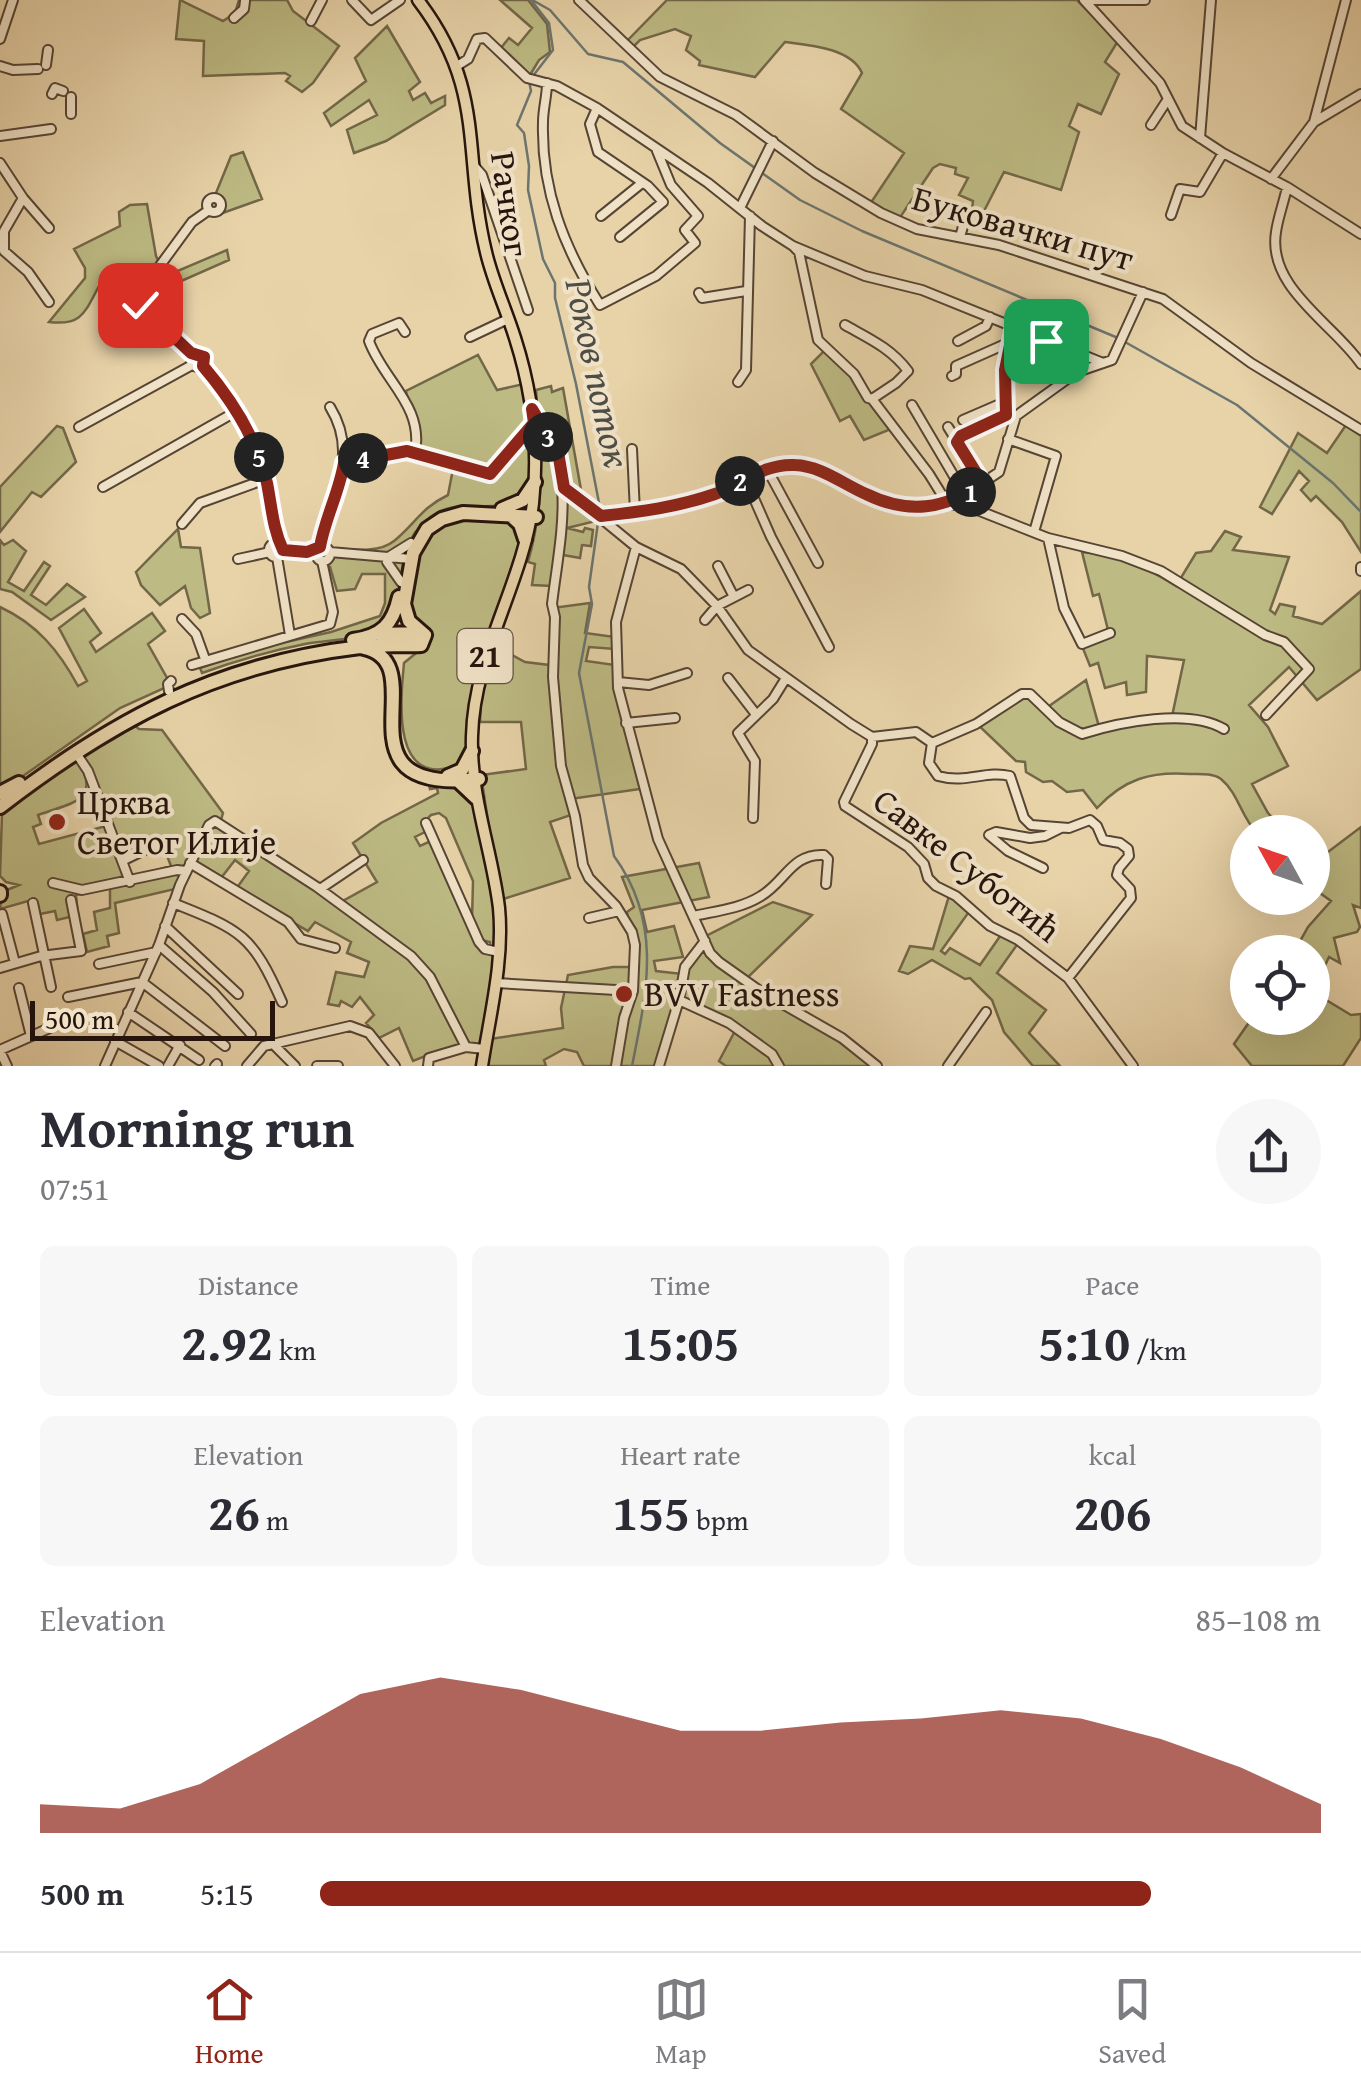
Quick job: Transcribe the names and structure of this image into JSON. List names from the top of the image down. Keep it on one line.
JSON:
{"streets":{"main road":["Рачког","21"],"street":["Буковачки пут","Савке Суботић"]},"water":["Роков поток"],"places":["Црква Светог Илије","BVV Fastness"],"scale_bar":"500 m","north":"top left","page":{"pins":["3","5","4","2","1"],"scale":"500 m","heading":["Morning run","07:51"],"stats":[["Distance","2.92 km"],["Time","15:05"],["Pace","5:10 /km"],["Elevation","26 m"],["Heart rate","155 bpm"],["kcal","206"]],"chart":["Elevation","85–108 m"],"list":[{"name":"500 m","note":"5:15"}],"tabs":["Home","Map","Saved"]}}
